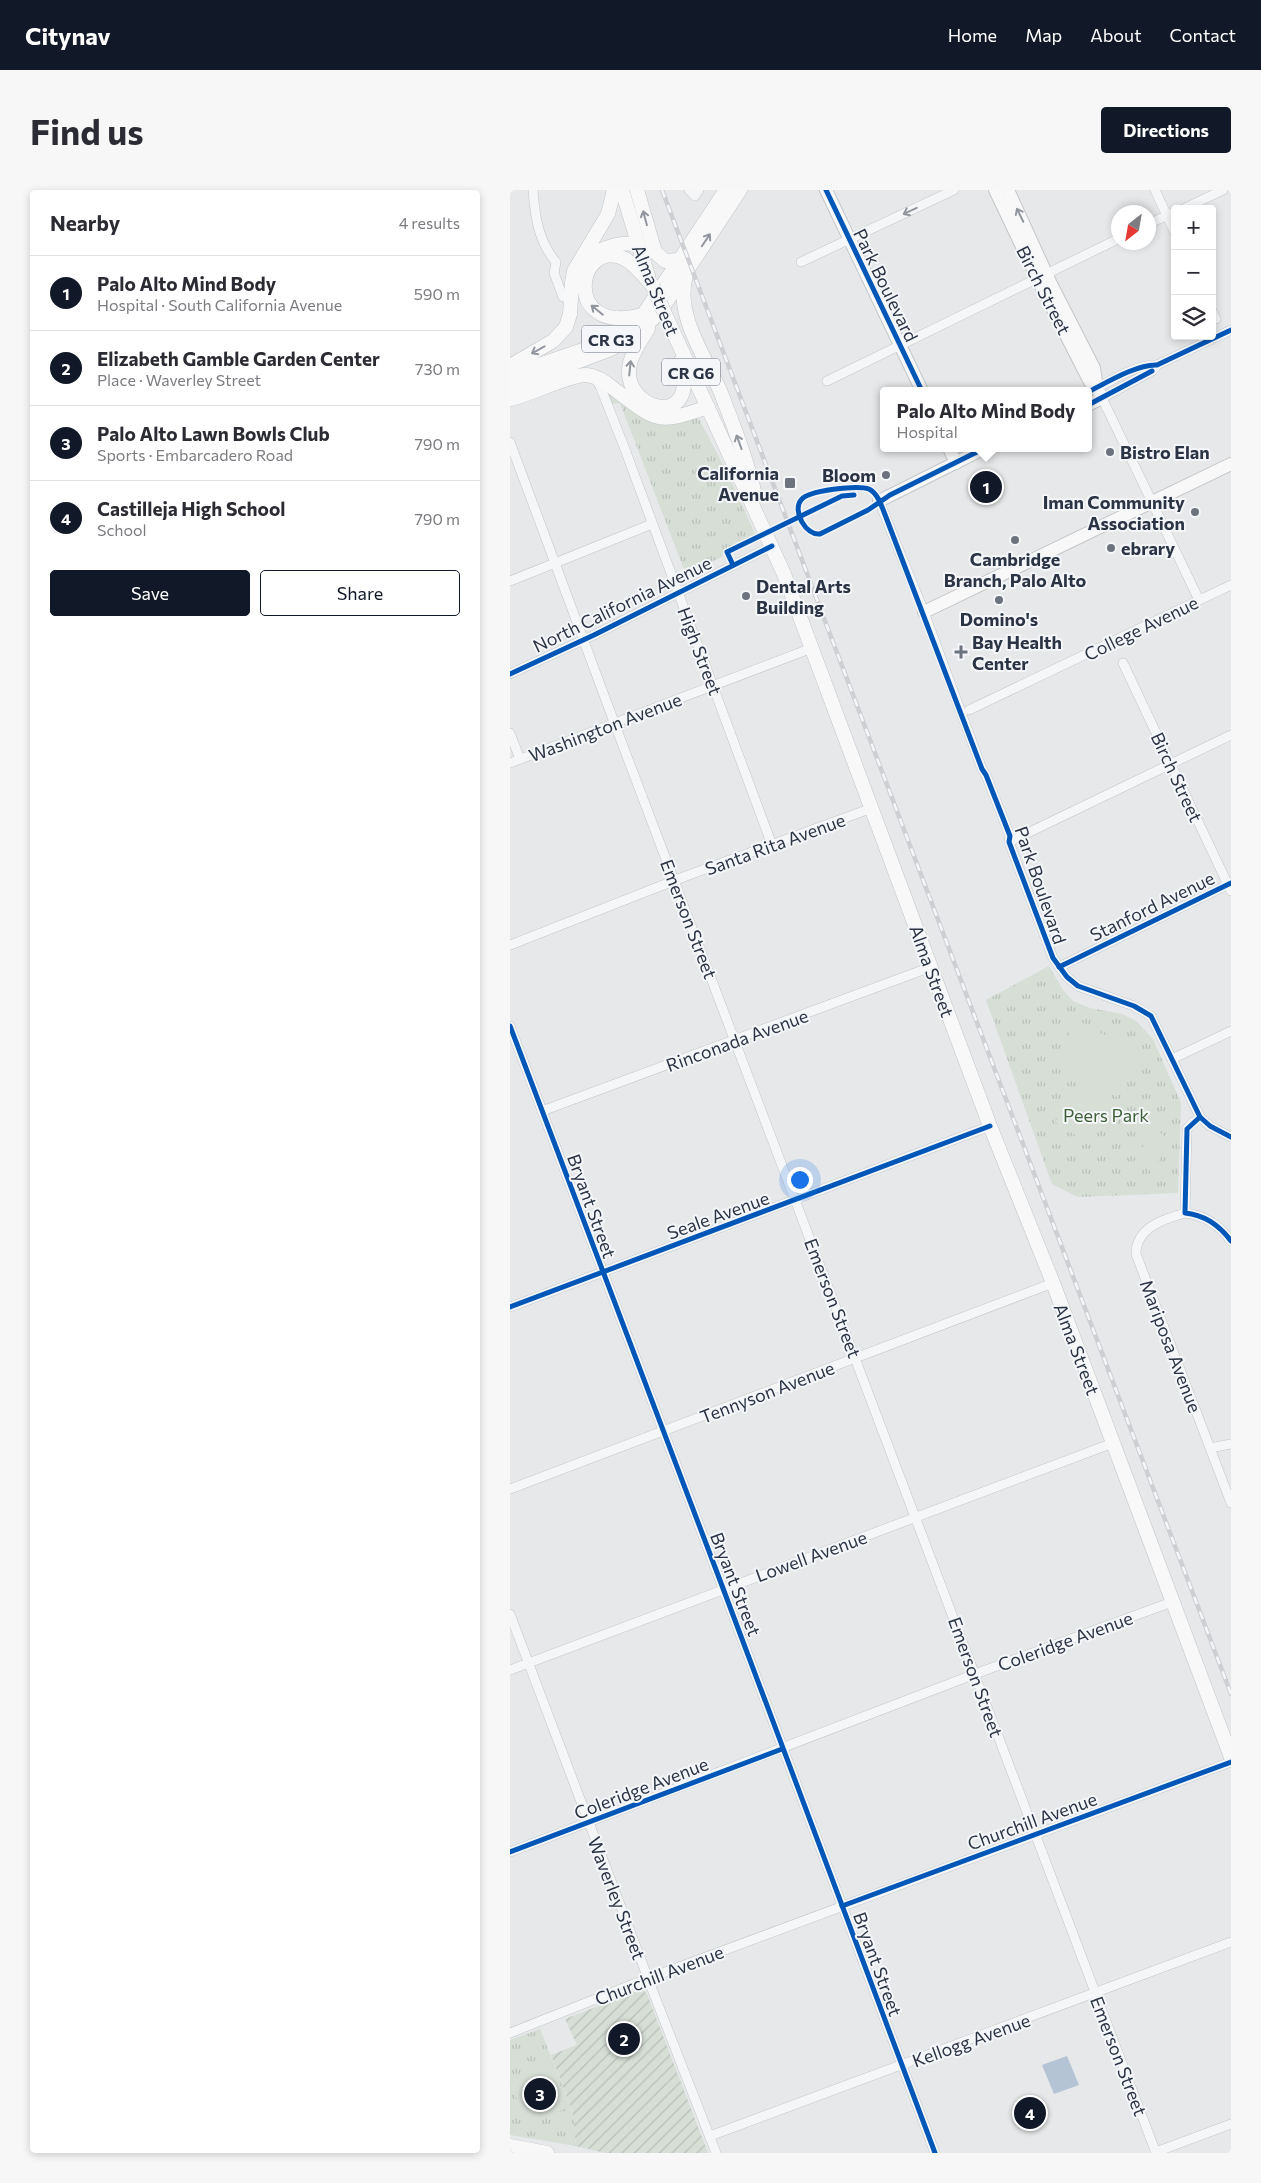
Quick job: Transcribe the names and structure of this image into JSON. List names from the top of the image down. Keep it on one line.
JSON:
{"streets":{"main road":["Alma Street","CR G3","CR G6"],"street":["Park Boulevard","Birch Street","North California Avenue","College Avenue","High Street","Washington Avenue","Santa Rita Avenue","Stanford Avenue","Emerson Street","Rinconada Avenue","Bryant Street","Seale Avenue","Mariposa Avenue","Tennyson Avenue","Lowell Avenue","Coleridge Avenue","Churchill Avenue","Waverley Street","Kellogg Avenue"]},"crossings":[["Park Boulevard","Stanford Avenue"],["Alma Street","CR G3"],["Alma Street","North California Avenue"],["Alma Street","Washington Avenue"],["Alma Street","Santa Rita Avenue"],["Alma Street","Rinconada Avenue"],["Alma Street","Seale Avenue"],["Alma Street","Tennyson Avenue"],["Alma Street","Lowell Avenue"],["Alma Street","Coleridge Avenue"],["Birch Street","College Avenue"],["Birch Street","Stanford Avenue"],["North California Avenue","High Street"],["North California Avenue","Emerson Street"],["High Street","Washington Avenue"],["High Street","Santa Rita Avenue"],["Washington Avenue","Emerson Street"],["Santa Rita Avenue","Emerson Street"],["Emerson Street","Rinconada Avenue"],["Emerson Street","Seale Avenue"],["Emerson Street","Tennyson Avenue"],["Emerson Street","Lowell Avenue"],["Emerson Street","Coleridge Avenue"],["Emerson Street","Churchill Avenue"],["Emerson Street","Kellogg Avenue"],["Rinconada Avenue","Bryant Street"],["Bryant Street","Seale Avenue"],["Bryant Street","Tennyson Avenue"],["Bryant Street","Lowell Avenue"],["Bryant Street","Coleridge Avenue"],["Bryant Street","Churchill Avenue"],["Bryant Street","Kellogg Avenue"],["Lowell Avenue","Waverley Street"],["Coleridge Avenue","Waverley Street"],["Churchill Avenue","Waverley Street"],["Waverley Street","Kellogg Avenue"]],"parks":["Peers Park"],"places":{"other":["Bistro Elan","Bloom","Iman Community Association","Cambridge Branch, Palo Alto","ebrary","Dental Arts Building","Domino's"],"transit":["California Avenue"],"health":["Bay Health Center"]},"north":"bottom left","page":{"header":"Citynav","nav":["Home","Map","About","Contact"],"buttons":["Directions",["Save","Share"]],"title":"Find us","heading":["Nearby","4 results"],"map_buttons":["+","−"],"list":[{"mark":"1","name":"Palo Alto Mind Body","note":"Hospital · South California Avenue","value":"590 m"},{"mark":"2","name":"Elizabeth Gamble Garden Center","note":"Place · Waverley Street","value":"730 m"},{"mark":"3","name":"Palo Alto Lawn Bowls Club","note":"Sports · Embarcadero Road","value":"790 m"},{"mark":"4","name":"Castilleja High School","note":"School","value":"790 m"}],"popup":["Palo Alto Mind Body","Hospital"],"pins":["1","2","3","4"]}}
